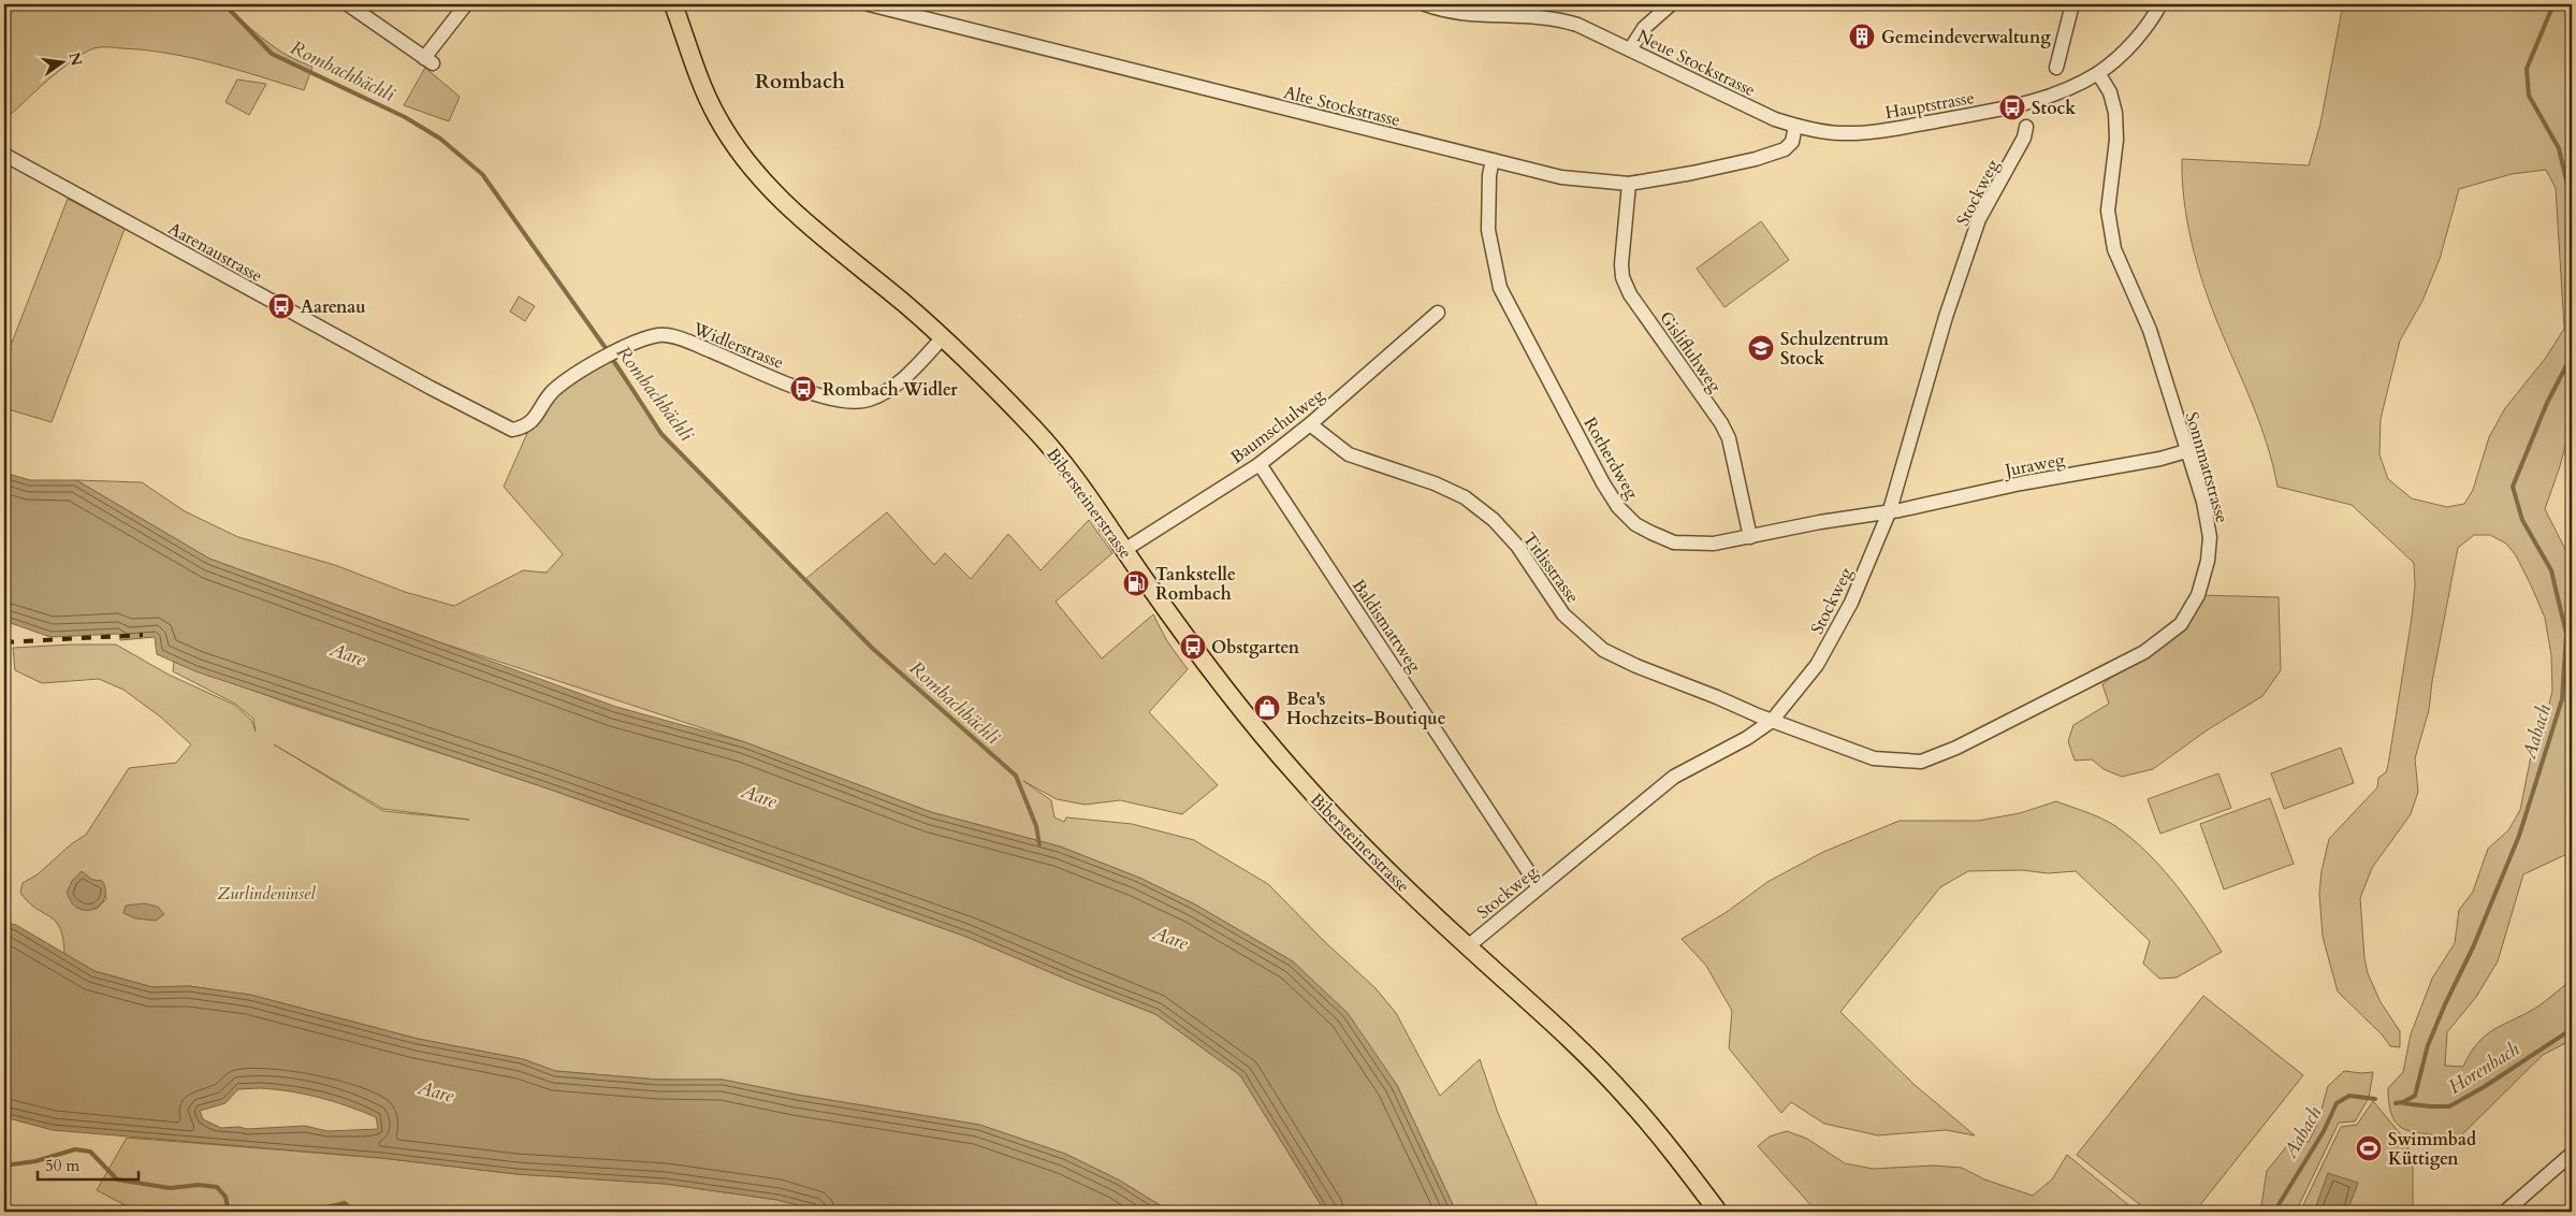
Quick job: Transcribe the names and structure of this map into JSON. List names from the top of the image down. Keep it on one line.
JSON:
{"streets":{"main road":["Bibersteinerstrasse"],"street":["Neue Stockstrasse","Hauptstrasse","Alte Stockstrasse","Stockweg","Aarenaustrasse","Widlerstrasse","Gislifluhweg","Baumschulweg","Rotherdweg","Juraweg","Sonnmattstrasse","Titlisstrasse","Baldismattweg"]},"crossings":[["Neue Stockstrasse","Hauptstrasse"],["Neue Stockstrasse","Alte Stockstrasse"],["Hauptstrasse","Alte Stockstrasse"],["Hauptstrasse","Sonnmattstrasse"],["Alte Stockstrasse","Gislifluhweg"],["Alte Stockstrasse","Rotherdweg"],["Stockweg","Rotherdweg"],["Stockweg","Juraweg"],["Stockweg","Sonnmattstrasse"],["Stockweg","Bibersteinerstrasse"],["Stockweg","Titlisstrasse"],["Stockweg","Baldismattweg"],["Aarenaustrasse","Widlerstrasse"],["Widlerstrasse","Bibersteinerstrasse"],["Gislifluhweg","Rotherdweg"],["Baumschulweg","Bibersteinerstrasse"],["Baumschulweg","Titlisstrasse"],["Baumschulweg","Baldismattweg"],["Rotherdweg","Juraweg"],["Juraweg","Sonnmattstrasse"],["Sonnmattstrasse","Titlisstrasse"]],"districts":["Rombach"],"water":["Rombachbächli","Aare","Aabach","Horenbach"],"parks":["Zurlindeninsel"],"places":{"building":["Gemeindeverwaltung"],"bus stop":["Stock","Aarenau","Rombach Widler","Obstgarten"],"school or university":["Schulzentrum Stock"],"fuel station":["Tankstelle Rombach"],"shop":["Bea's Hochzeits-Boutique"],"sports":["Swimmbad Küttigen"]},"scale_bar":"50 m","north":"right"}
